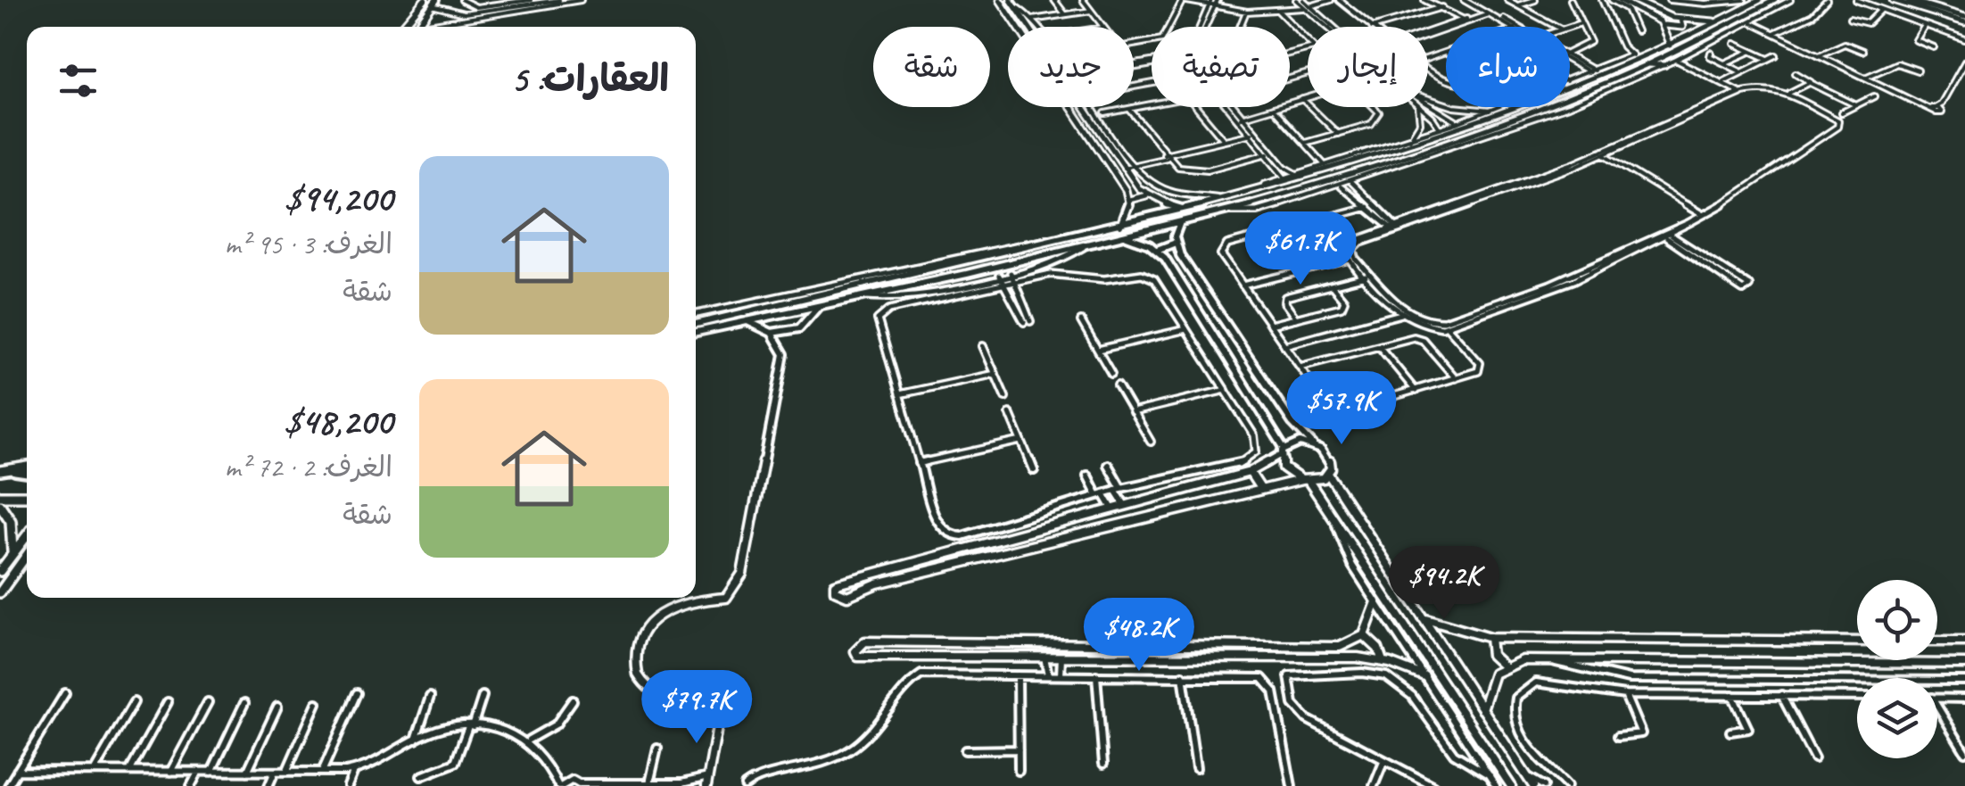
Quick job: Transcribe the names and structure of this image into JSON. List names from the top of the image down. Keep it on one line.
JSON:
{"page":{"chip":["شراء","إيجار","تصفية","جديد","شقة"],"heading":"العقارات: 5","list":[{"name":"$94,200","note":"الغرف: 3 · 95 m² · شقة"},{"name":"$48,200","note":"الغرف: 2 · 72 m² · شقة"}],"price":["$61.7K","$57.9K","$94.2K","$48.2K","$79.7K"]}}
